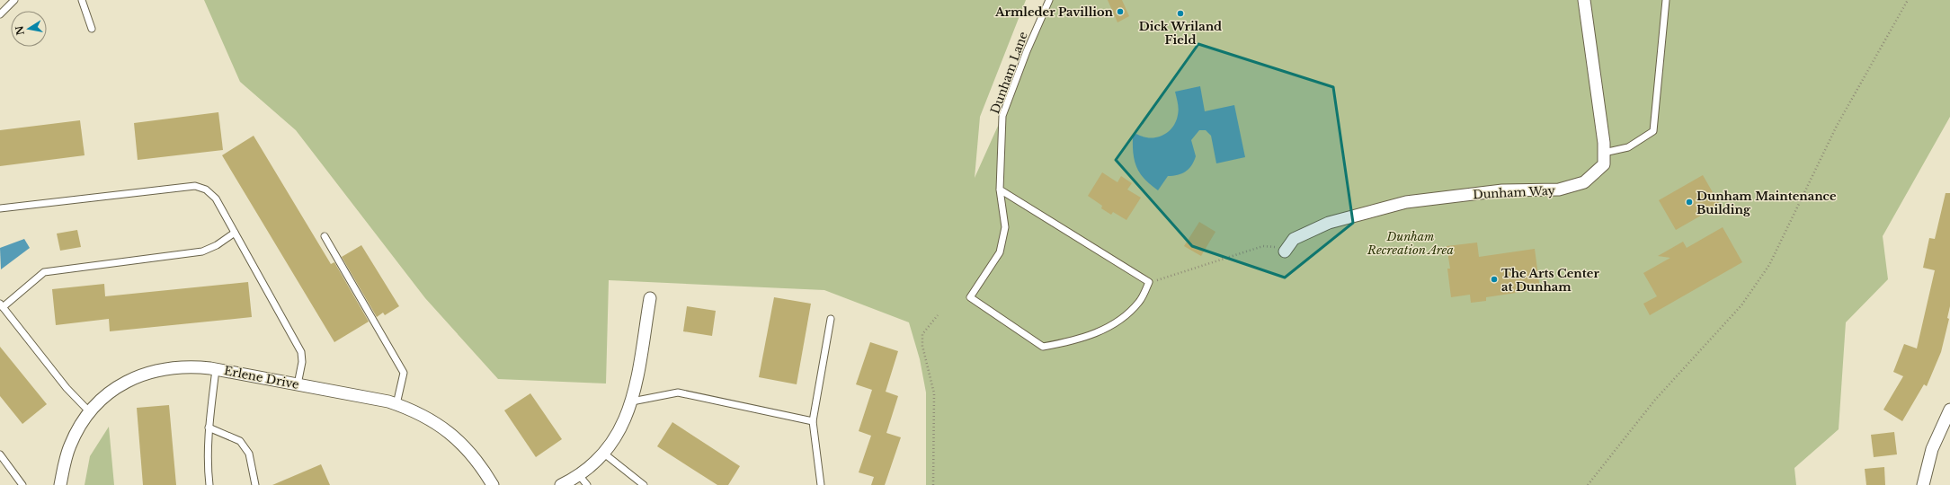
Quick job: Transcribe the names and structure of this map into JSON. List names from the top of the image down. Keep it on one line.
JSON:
{"streets":{"street":["Dunham Way","Erlene Drive"],"lane":["Dunham Lane"]},"parks":["Dunham Recreation Area"],"places":["Armleder Pavillion","Dick Wriland Field","Dunham Maintenance Building","The Arts Center at Dunham"],"north":"left"}
